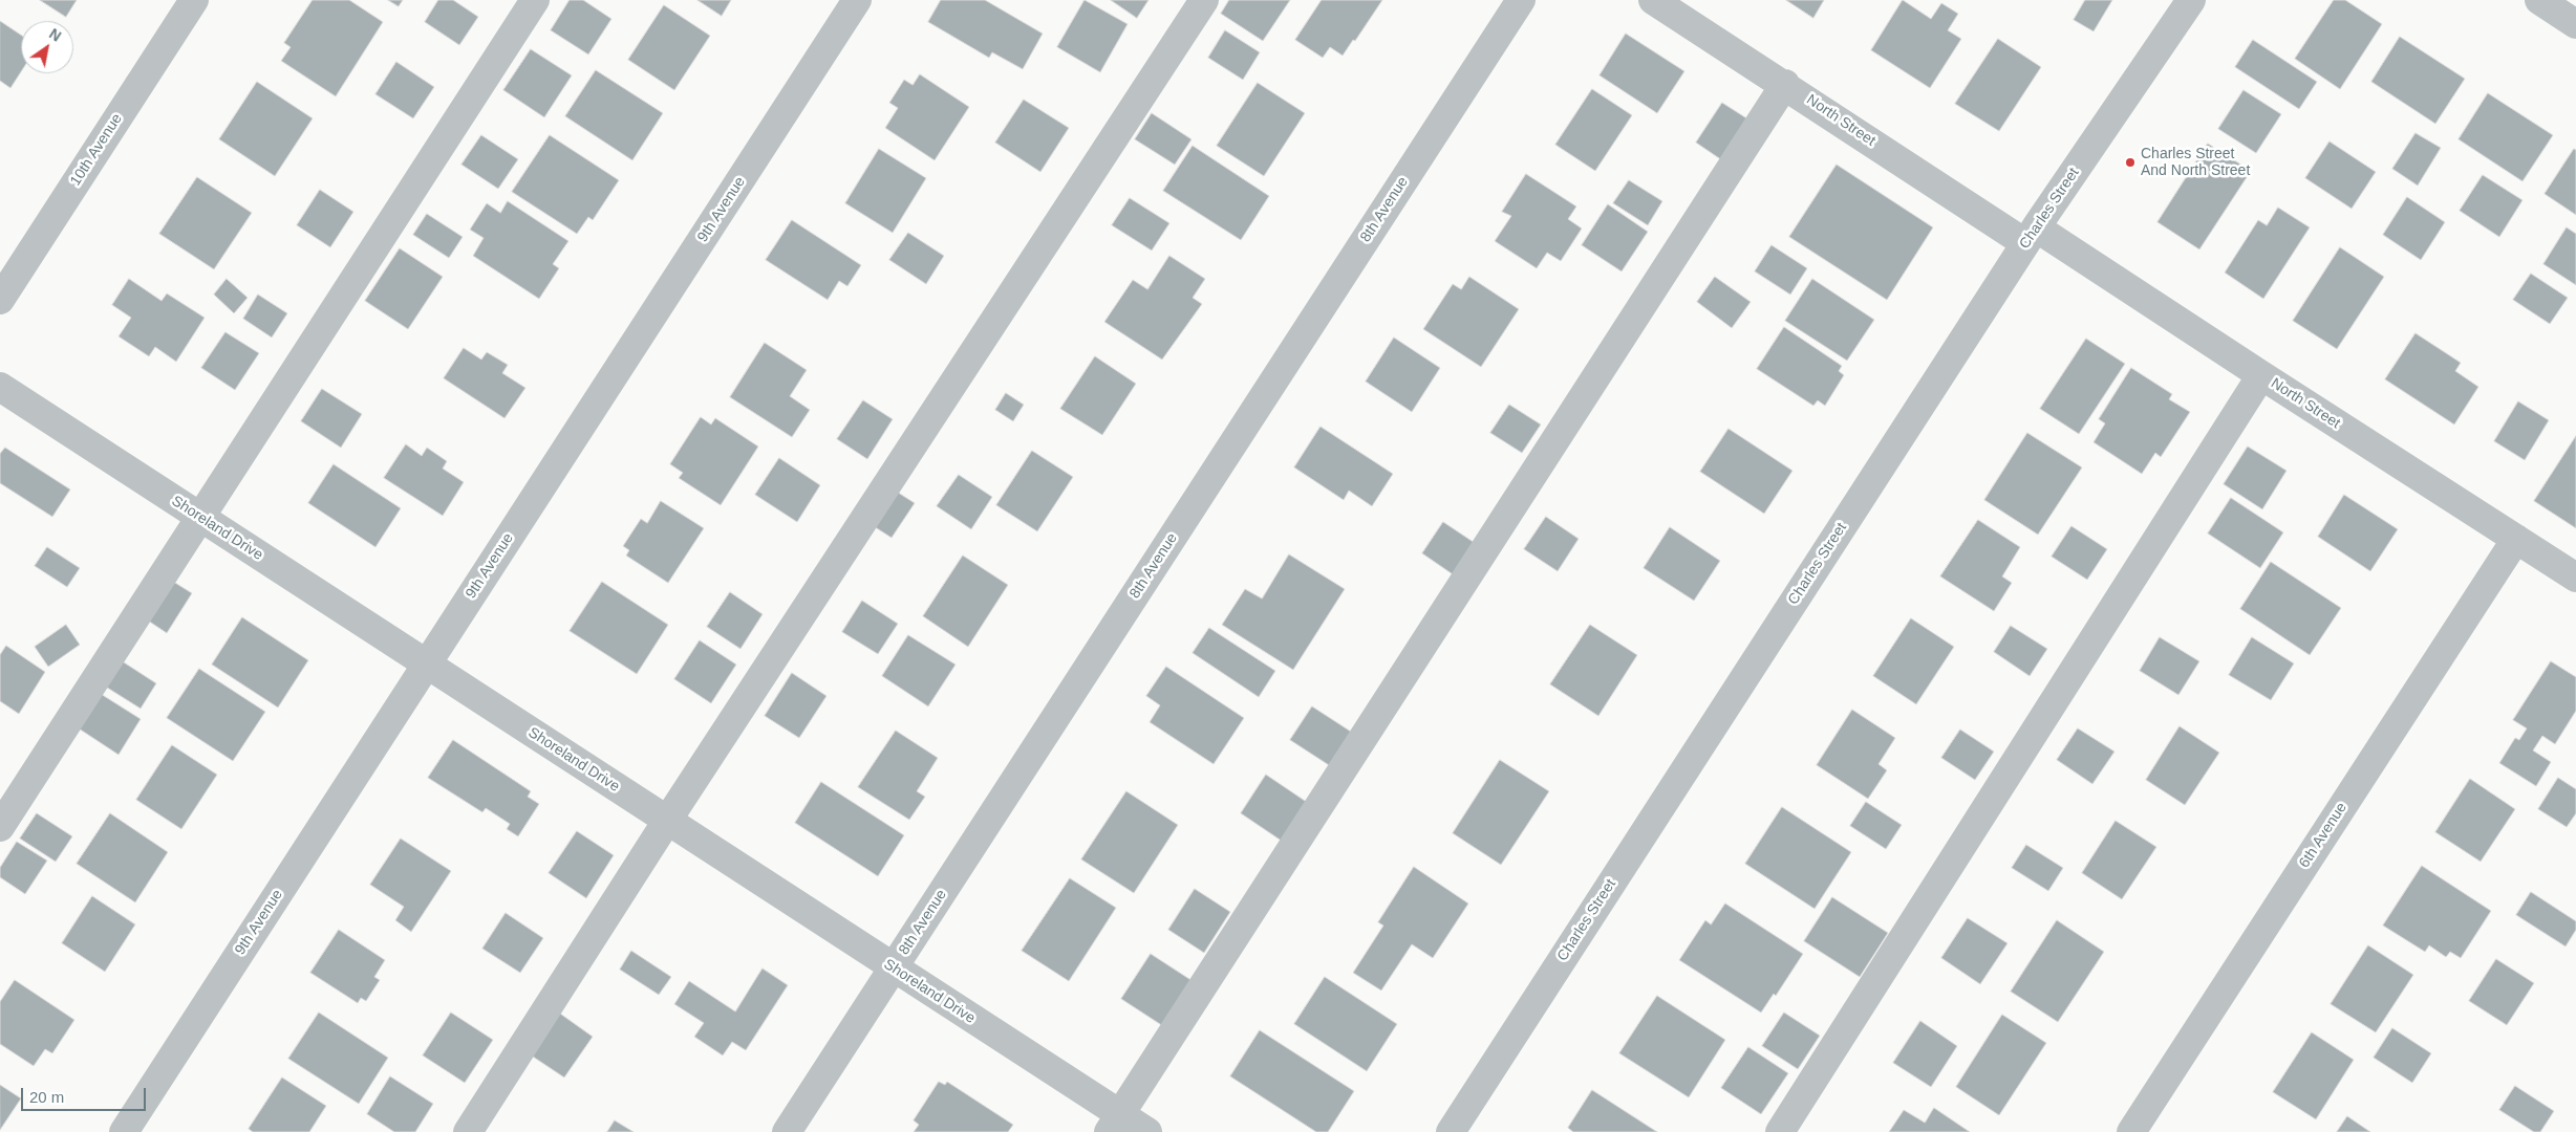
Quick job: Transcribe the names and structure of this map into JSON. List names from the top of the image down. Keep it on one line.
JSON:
{"streets":{"street":["North Street","10th Avenue","Charles Street","9th Avenue","8th Avenue","Shoreland Drive","6th Avenue"]},"crossings":[["North Street","Charles Street"],["North Street","6th Avenue"],["9th Avenue","Shoreland Drive"],["8th Avenue","Shoreland Drive"]],"places":["Charles Street And North Street"],"scale_bar":"20 m","north":"top right"}
